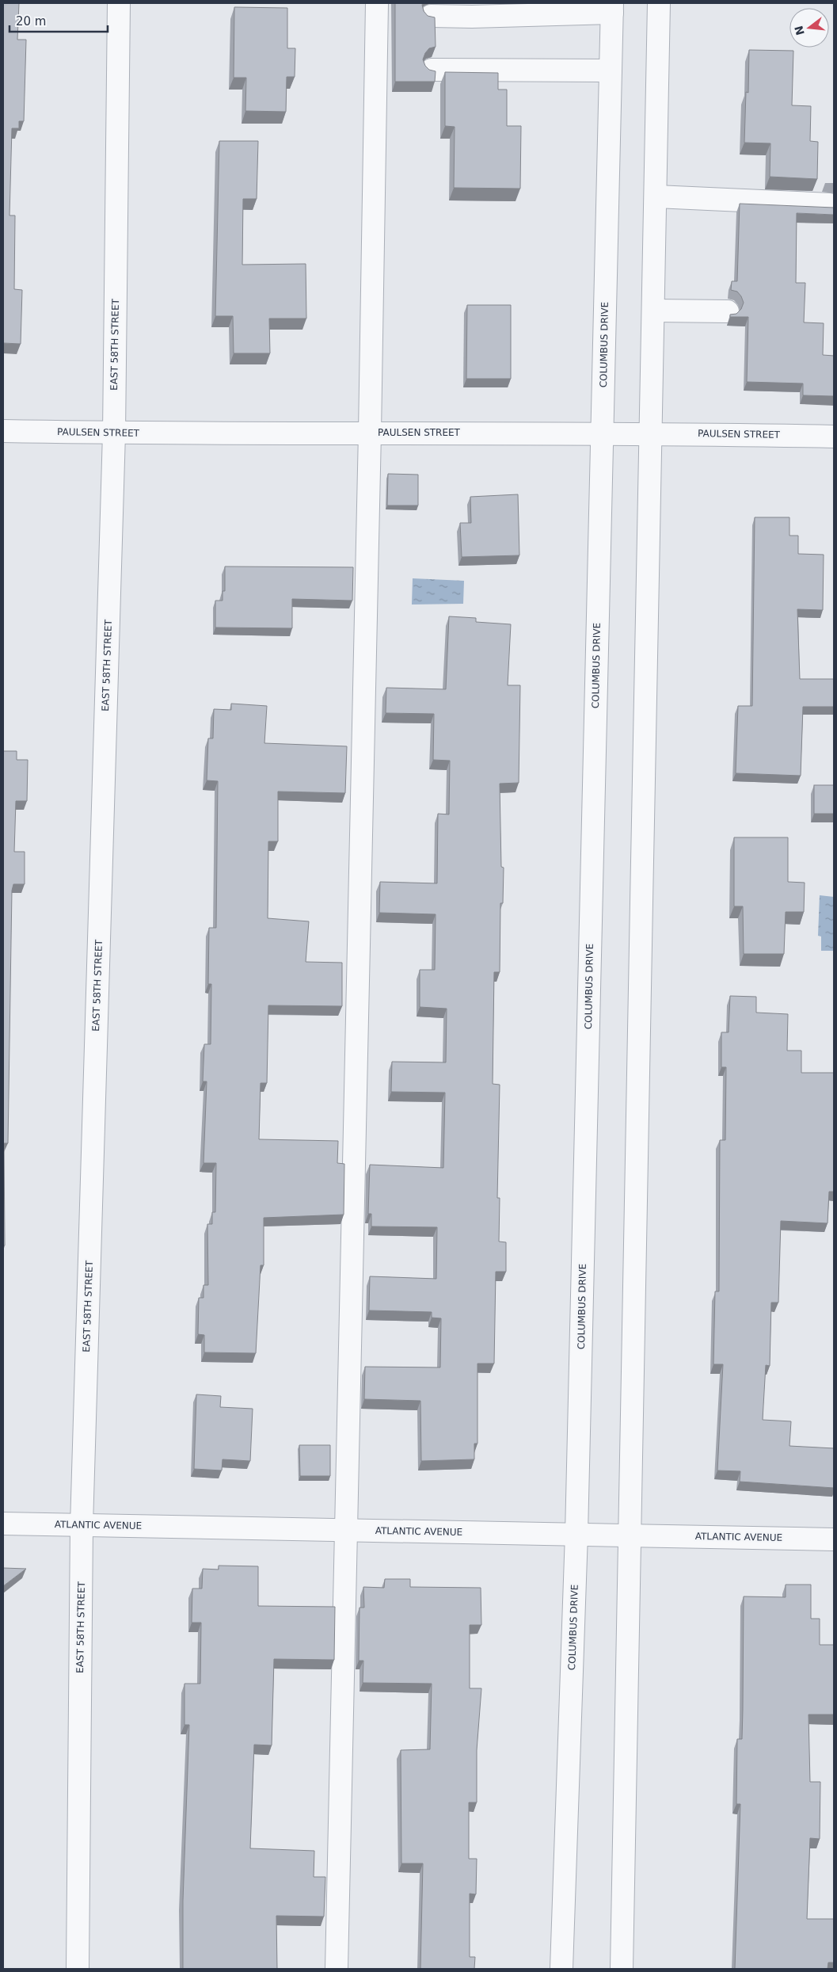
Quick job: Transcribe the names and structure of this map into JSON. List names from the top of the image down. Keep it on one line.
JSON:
{"streets":{"street":["EAST 58TH STREET","COLUMBUS DRIVE","PAULSEN STREET","ATLANTIC AVENUE"]},"crossings":[["EAST 58TH STREET","PAULSEN STREET"],["EAST 58TH STREET","ATLANTIC AVENUE"],["COLUMBUS DRIVE","PAULSEN STREET"],["COLUMBUS DRIVE","ATLANTIC AVENUE"]],"scale_bar":"20 m","north":"left"}
